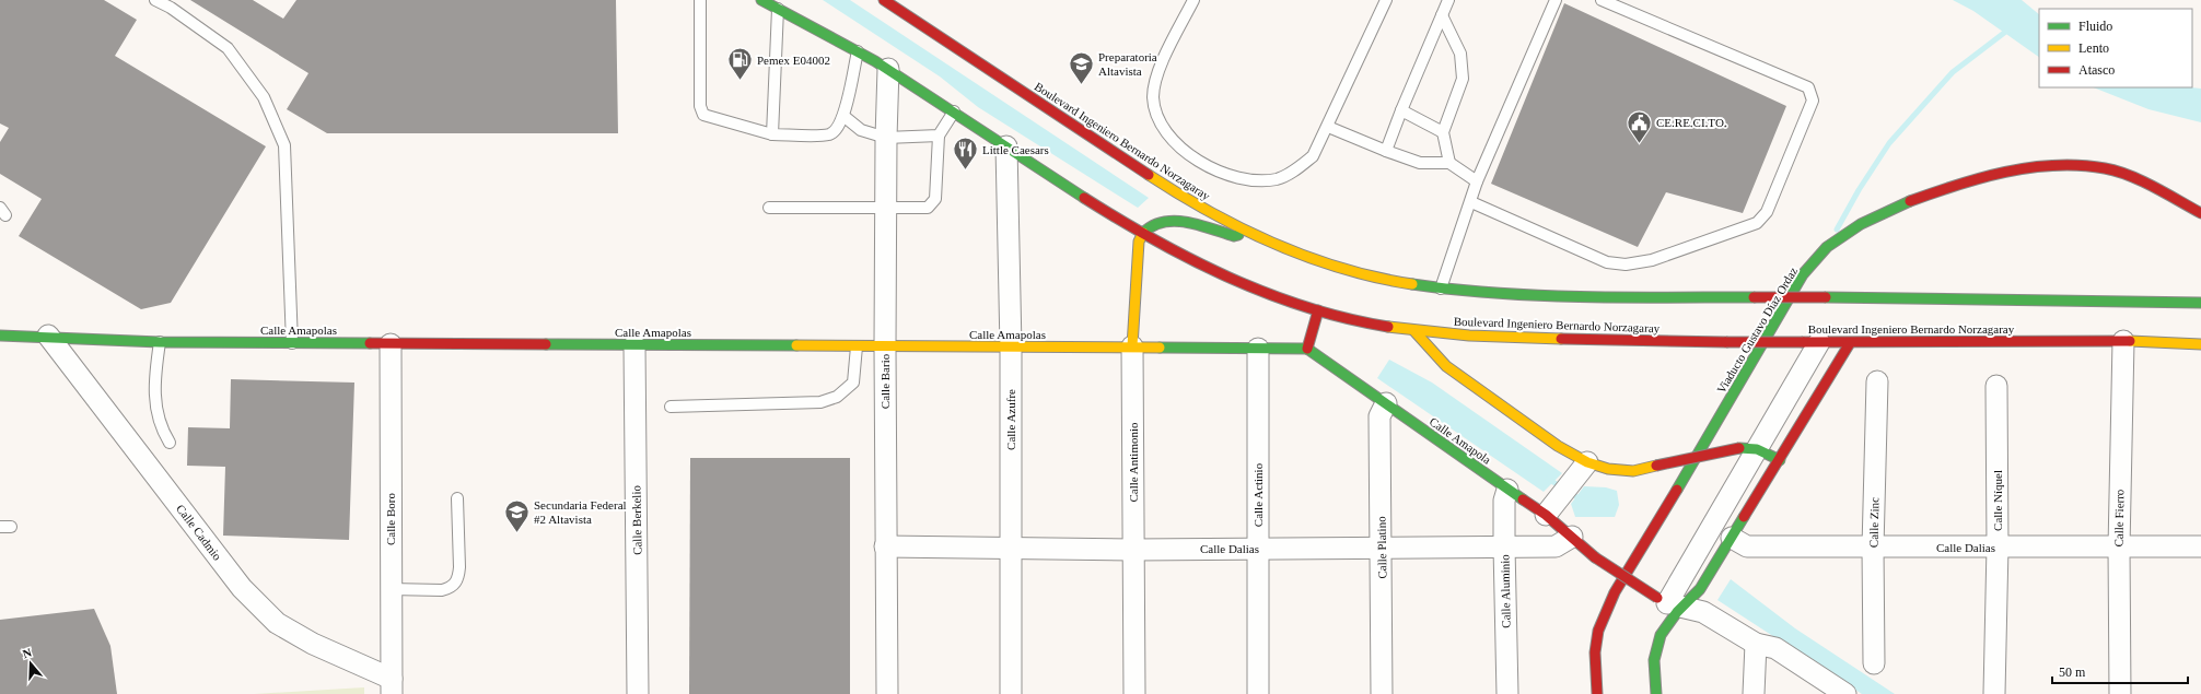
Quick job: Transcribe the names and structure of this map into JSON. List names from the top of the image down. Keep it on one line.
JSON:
{"streets":{"main road":["Boulevard Ingeniero Bernardo Norzagaray","Calle Amapolas","Viaducto Gustavo Díaz Ordaz","Calle Amapola","Calle Antimonio"],"street":["Calle Bario","Calle Azufre","Calle Actinio","Calle Níquel","Calle Fierro","Calle Boro","Calle Berkelio","Calle Zinc","Calle Cadmio","Calle Platino","Calle Dalias","Calle Aluminio"]},"crossings":[["Boulevard Ingeniero Bernardo Norzagaray","Calle Bario"],["Boulevard Ingeniero Bernardo Norzagaray","Calle Azufre"],["Boulevard Ingeniero Bernardo Norzagaray","Calle Antimonio"],["Boulevard Ingeniero Bernardo Norzagaray","Calle Fierro"],["Calle Amapolas","Calle Bario"],["Calle Amapolas","Calle Azufre"],["Calle Amapolas","Calle Amapola"],["Calle Amapolas","Calle Antimonio"],["Calle Amapolas","Calle Actinio"],["Calle Amapolas","Calle Boro"],["Calle Amapolas","Calle Berkelio"],["Calle Amapolas","Calle Cadmio"],["Calle Bario","Calle Dalias"],["Calle Azufre","Calle Dalias"],["Calle Amapola","Calle Platino"],["Calle Amapola","Calle Dalias"],["Calle Amapola","Calle Aluminio"],["Calle Antimonio","Calle Dalias"],["Calle Actinio","Calle Dalias"],["Calle Níquel","Calle Dalias"],["Calle Fierro","Calle Dalias"],["Calle Boro","Calle Cadmio"],["Calle Zinc","Calle Dalias"],["Calle Platino","Calle Dalias"],["Calle Dalias","Calle Aluminio"]],"places":{"fuel station":["Pemex E04002"],"school or university":["Preparatoria Altavista","Secundaria Federal #2 Altavista"],"public building":["CE.RE.CI.TO."],"restaurant":["Little Caesars"]},"legend":["Fluido","Lento","Atasco"],"scale_bar":"50 m","north":"top"}
